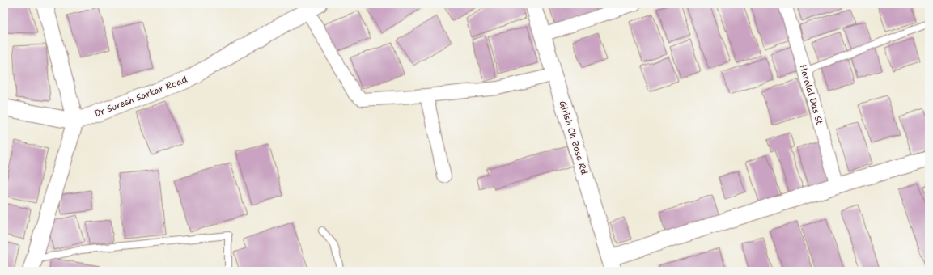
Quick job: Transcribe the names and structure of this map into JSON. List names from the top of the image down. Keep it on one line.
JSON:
{"streets":{"street":["Haralal Das St","Dr Suresh Sarkar Road","Girish Ch Bose Rd"]}}
